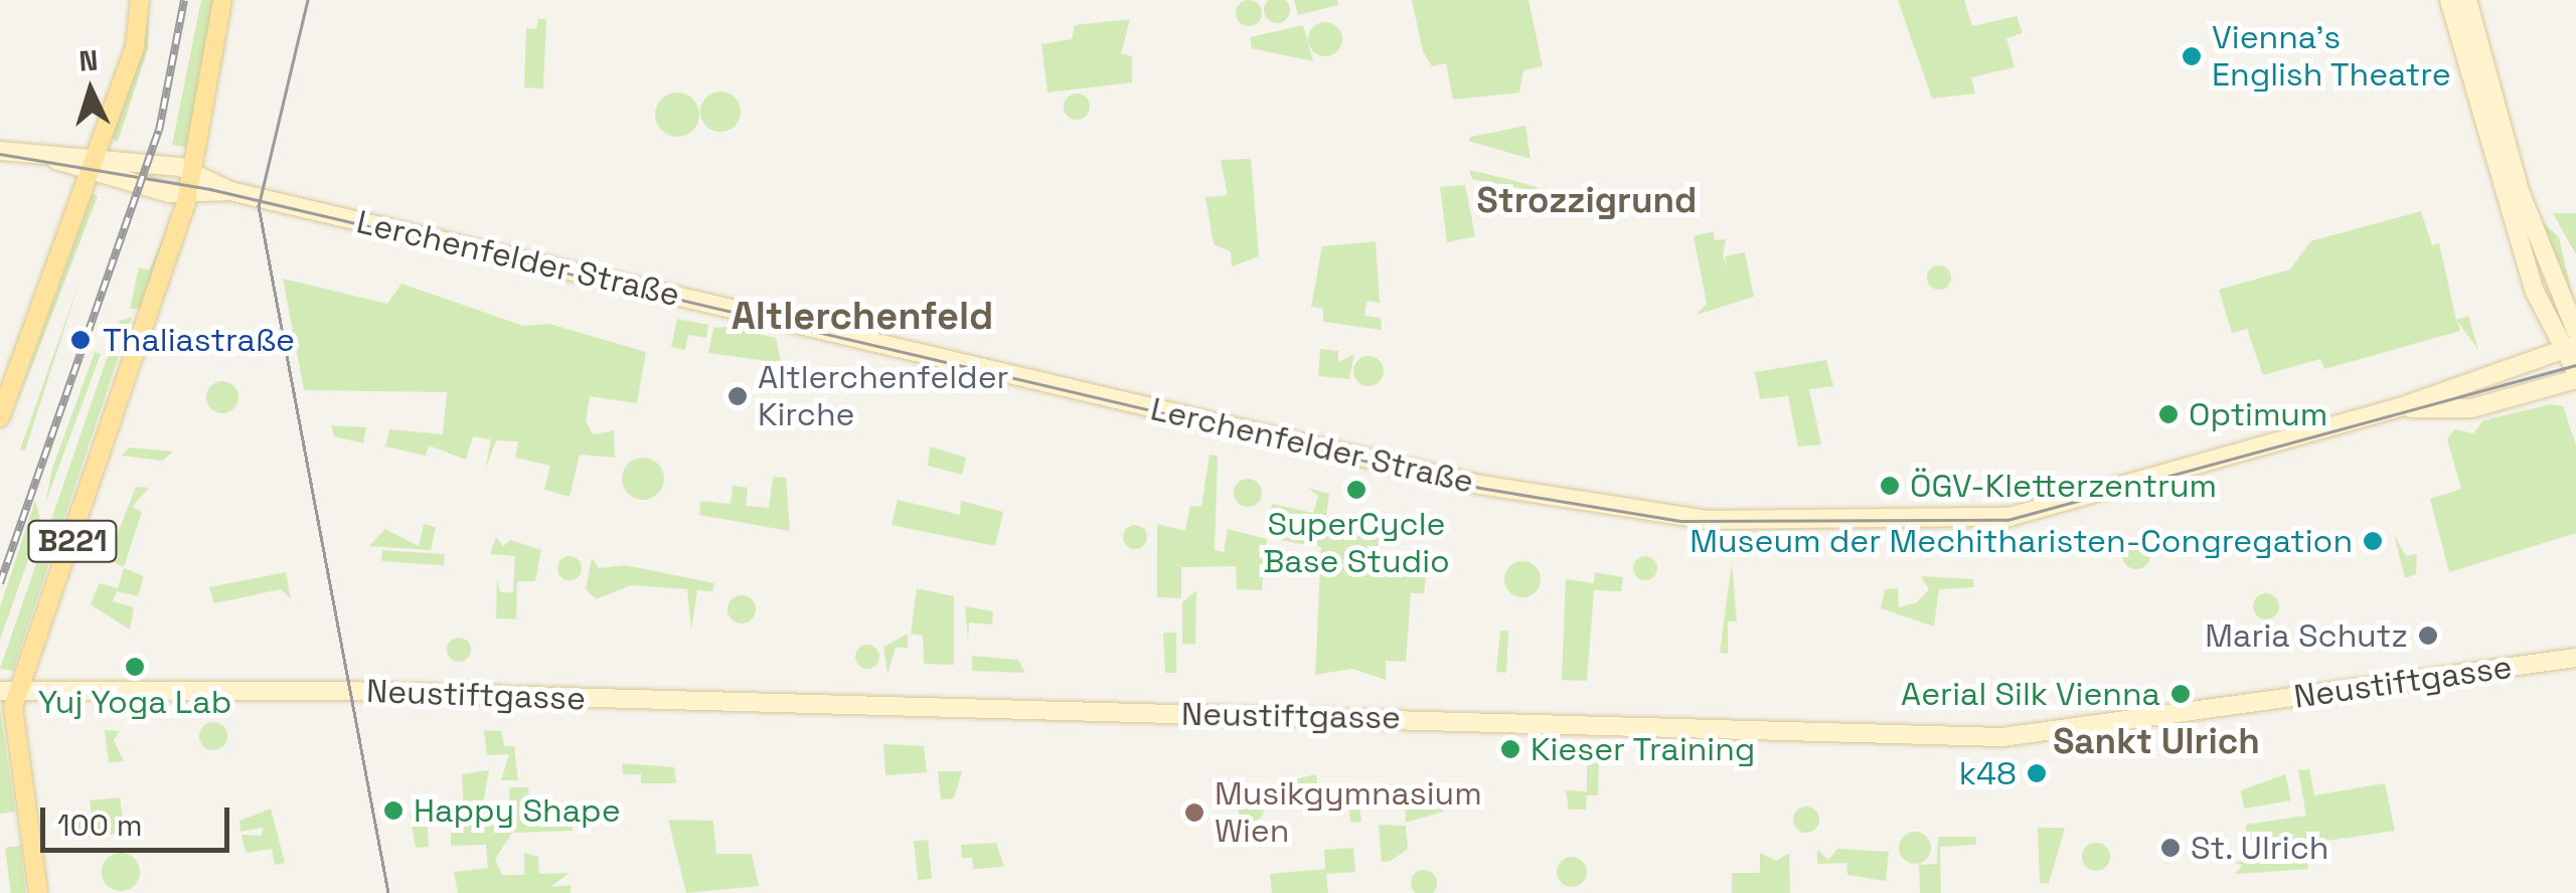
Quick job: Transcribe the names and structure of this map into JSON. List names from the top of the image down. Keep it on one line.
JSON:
{"streets":{"main road":["Lerchenfelder Straße","B221","Neustiftgasse"]},"crossings":[["Lerchenfelder Straße","B221"],["B221","Neustiftgasse"]],"districts":["Strozzigrund","Altlerchenfeld","Sankt Ulrich"],"places":["Vienna's English Theatre","Thaliastraße","Altlerchenfelder Kirche","Optimum","ÖGV-Kletterzentrum","SuperCycle Base Studio","Museum der Mechitharisten-Congregation","Maria Schutz","Yuj Yoga Lab","Aerial Silk Vienna","Kieser Training","k48","Happy Shape","Musikgymnasium Wien","St. Ulrich"],"scale_bar":"100 m","north":"top"}
